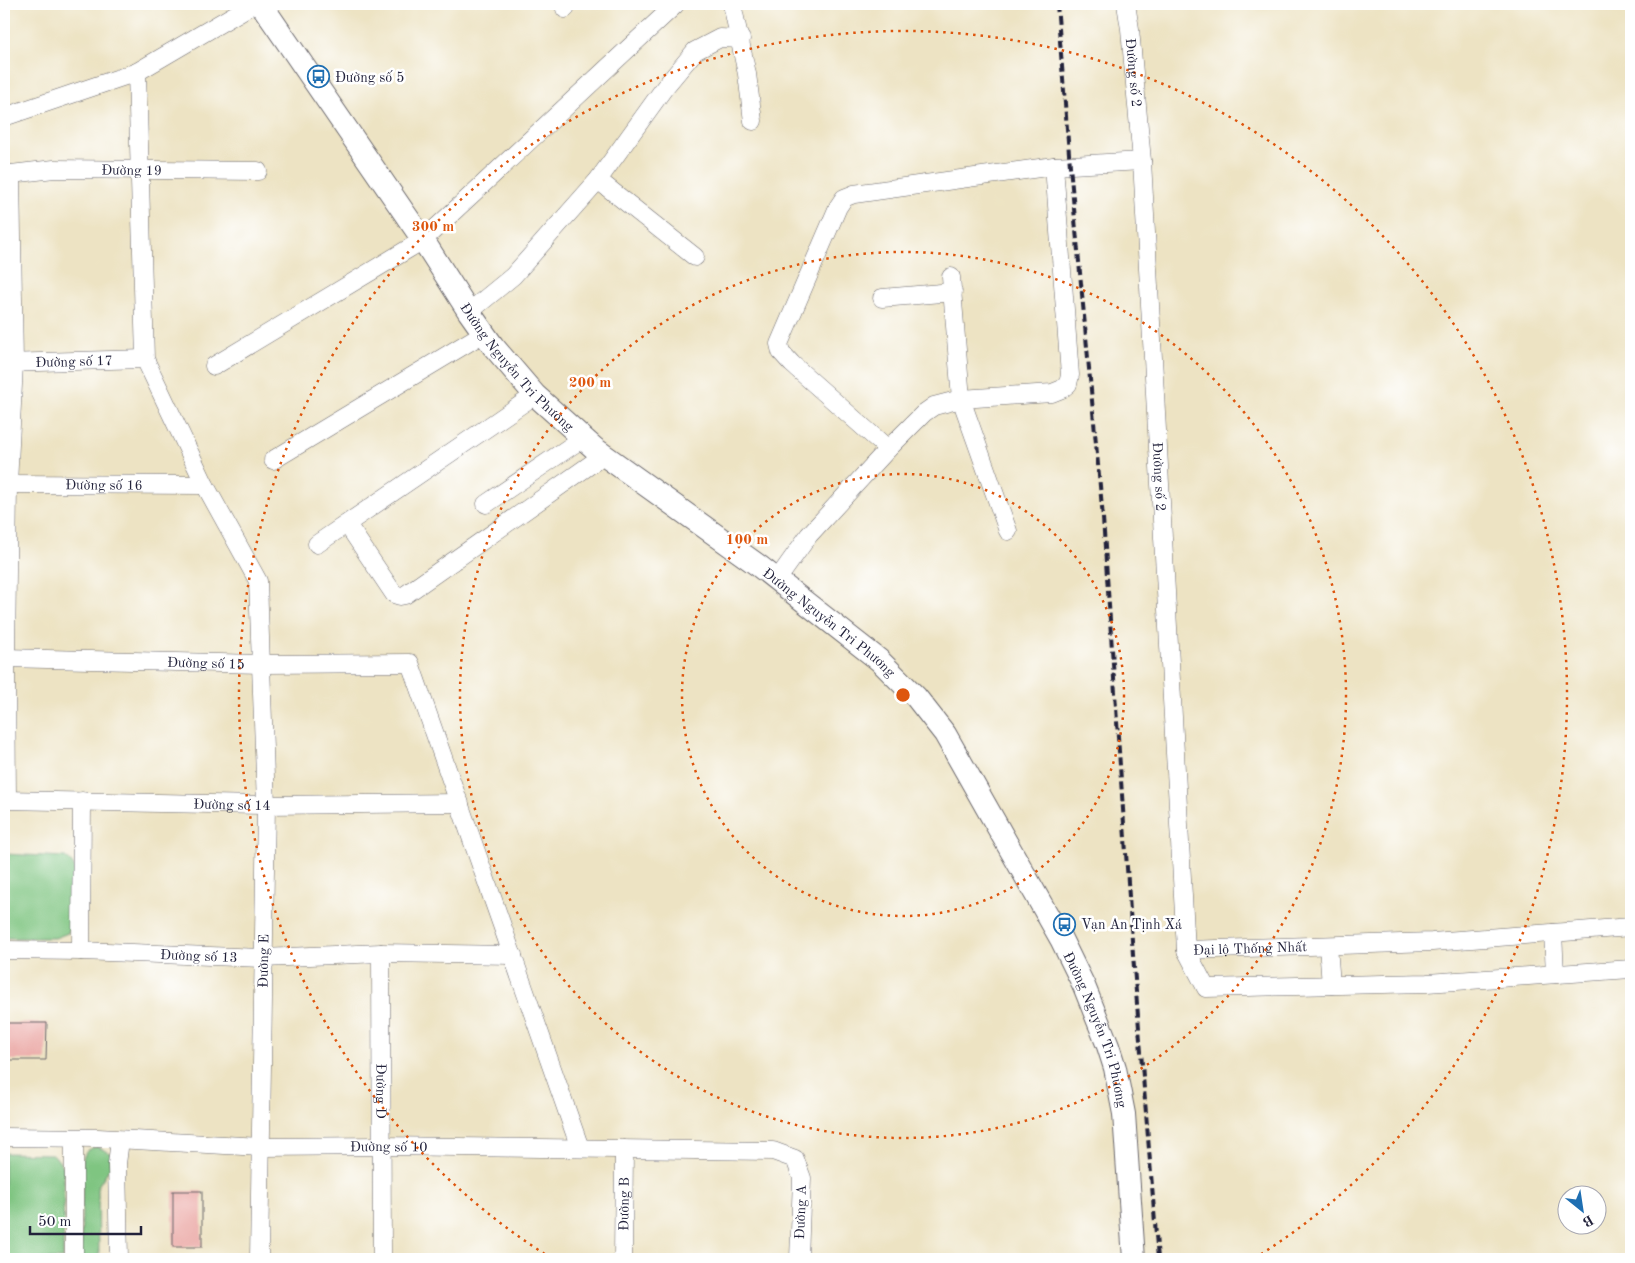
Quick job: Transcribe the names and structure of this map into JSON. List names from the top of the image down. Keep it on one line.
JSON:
{"streets":{"main road":["Đường Nguyễn Tri Phương"],"street":["Đường số 2","Đường 19","Đường số 17","Đường số 16","Đường số 15","Đường số 14","Đại lộ Thống Nhất","Đường số 13","Đường E","Đường D","Đường số 10","Đường B","Đường A"]},"crossings":[["Đường số 2","Đại lộ Thống Nhất"],["Đường số 17","Đường E"],["Đường số 16","Đường E"],["Đường số 15","Đường số 14"],["Đường số 15","Đường E"],["Đường số 14","Đường E"],["Đường số 13","Đường E"],["Đường số 13","Đường D"],["Đường E","Đường số 10"],["Đường D","Đường số 10"],["Đường số 10","Đường B"],["Đường số 10","Đường A"]],"places":{"bus stop":["Đường số 5","Vạn An Tịnh Xá"]},"scale_bar":"50 m","north":"bottom right","rings":["300 m","200 m","100 m"]}
